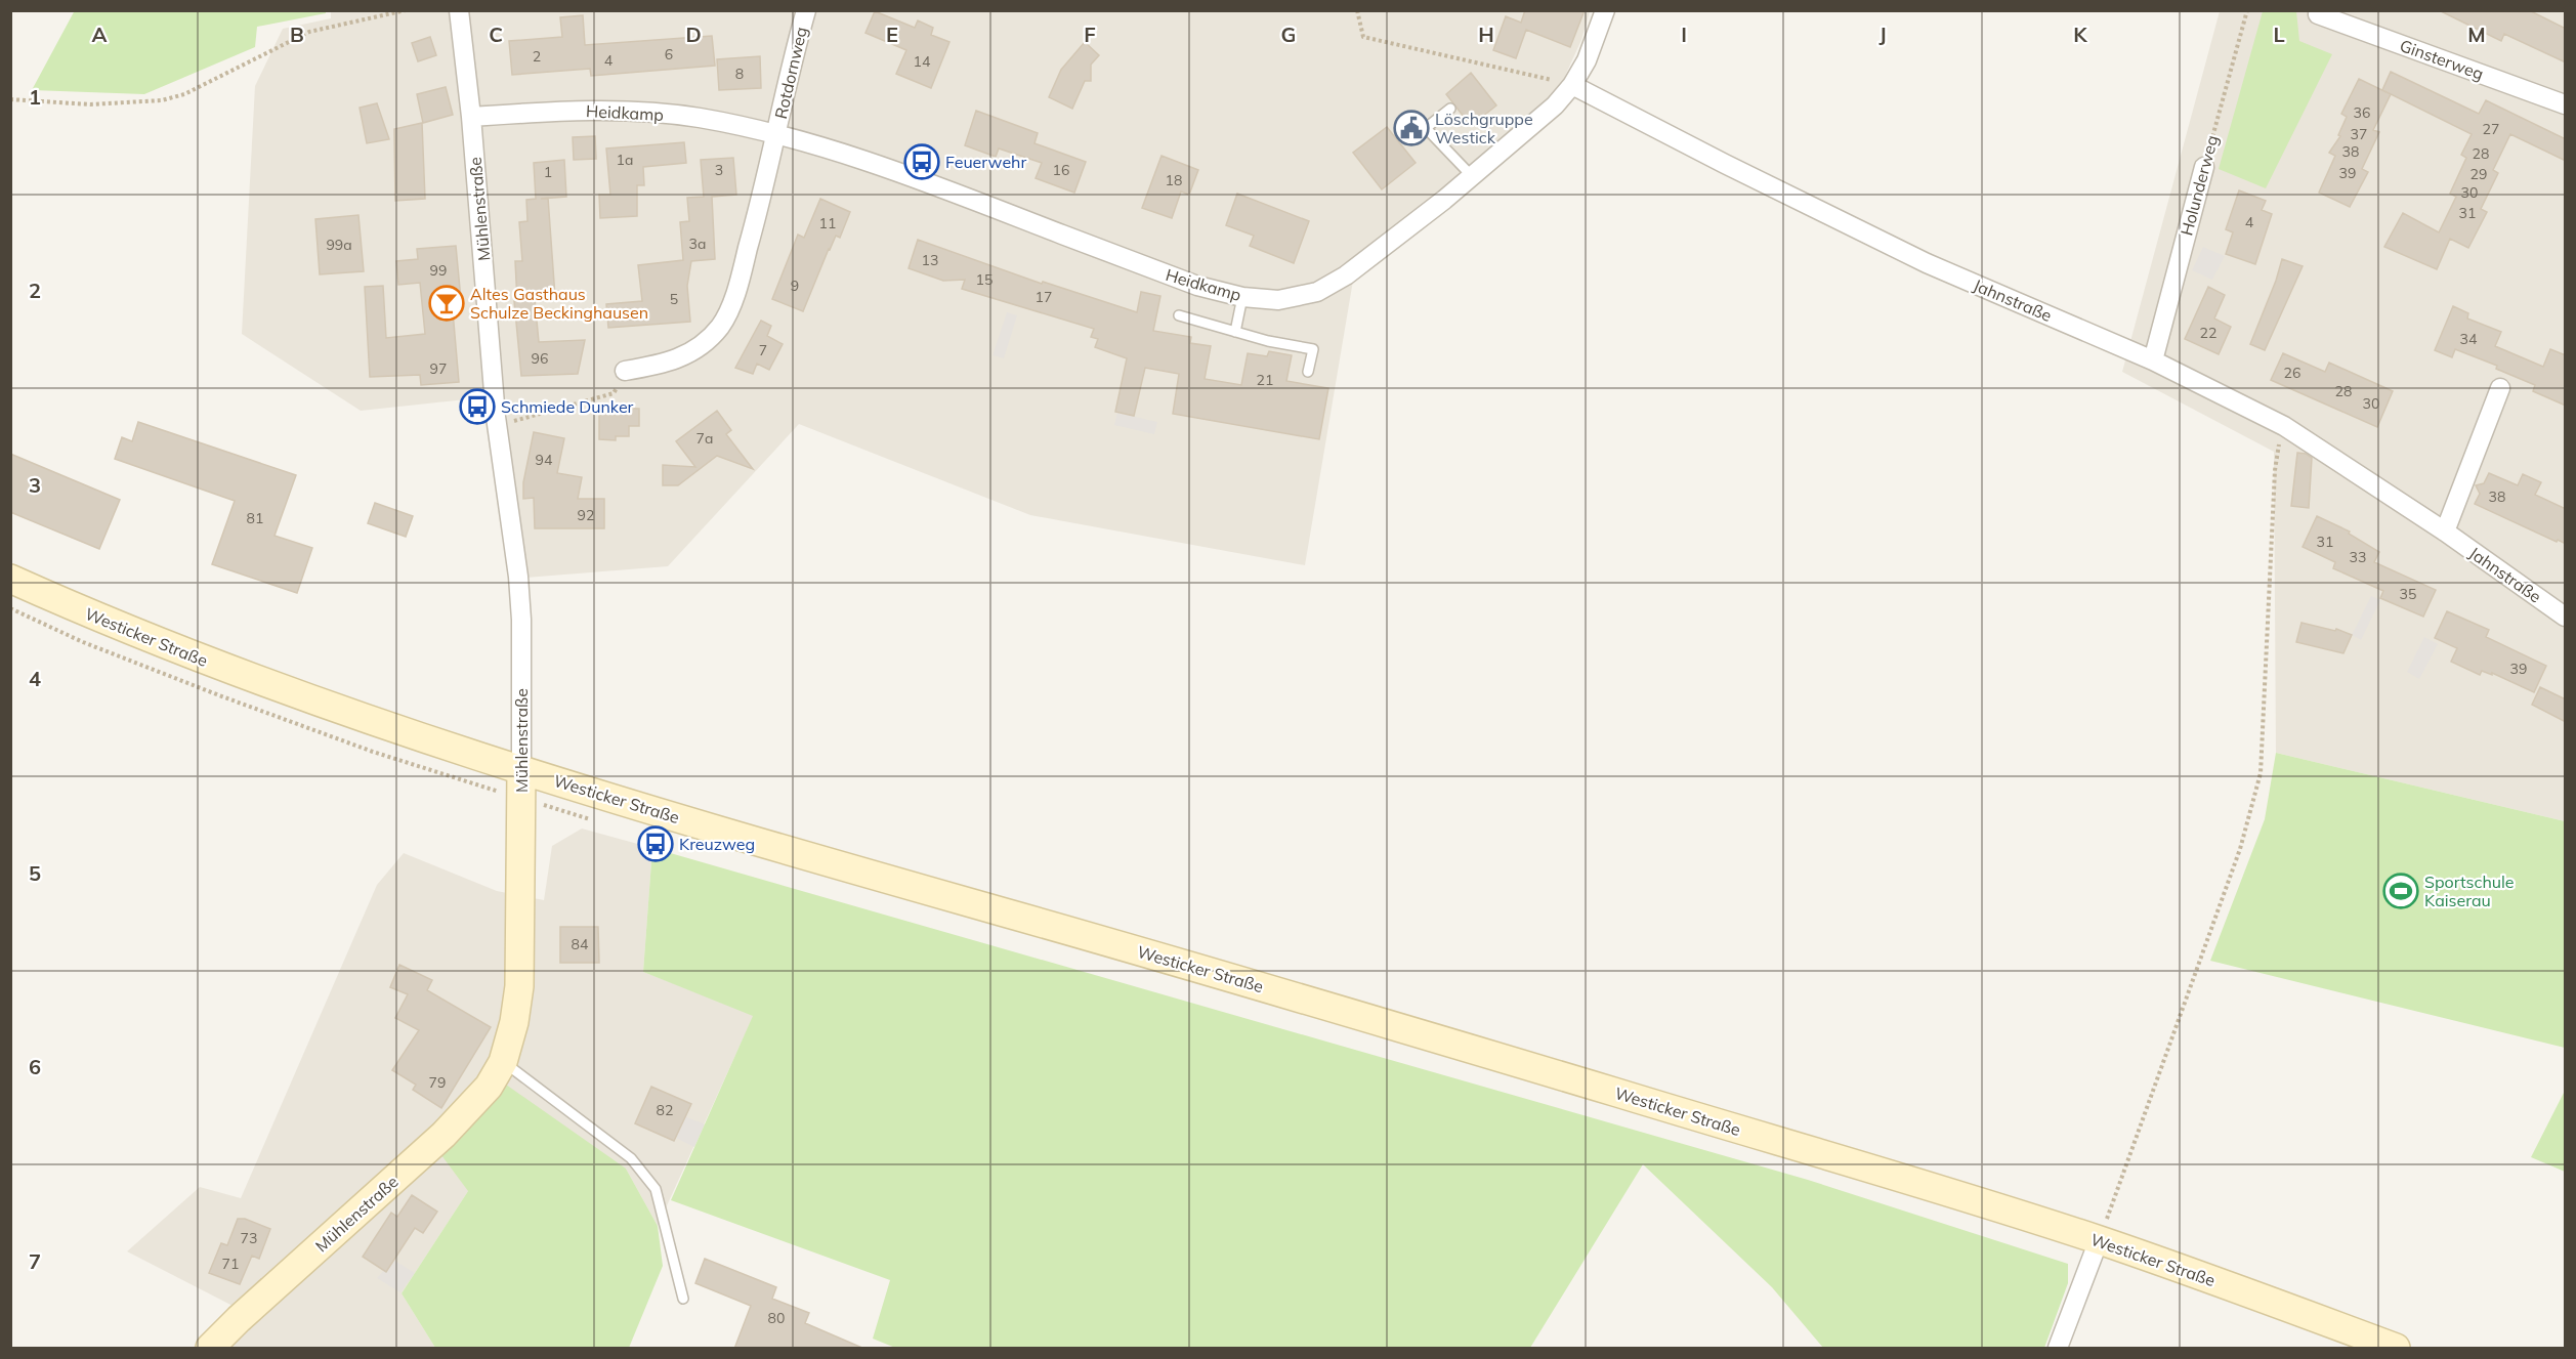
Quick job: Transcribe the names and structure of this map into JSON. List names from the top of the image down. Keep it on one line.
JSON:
{"streets":{"street":["Ginsterweg","Rotdornweg","Heidkamp","Holunderweg","Mühlenstraße","Jahnstraße","Westicker Straße"]},"crossings":[["Rotdornweg","Heidkamp"],["Heidkamp","Mühlenstraße"],["Heidkamp","Jahnstraße"],["Holunderweg","Jahnstraße"],["Mühlenstraße","Westicker Straße"]],"places":{"public building":["Löschgruppe Westick"],"bus stop":["Feuerwehr","Schmiede Dunker","Kreuzweg"],"bar":["Altes Gasthaus Schulze Beckinghausen"],"sports":["Sportschule Kaiserau"]},"house_numbers":["6","2","4","14","8","36","27","37","38","28","1a","3","16","1","39","29","18","30","31","4","11","3a","99a","13","99","15","9","17","5","22","34","7","96","97","26","21","28","30","7a","94","38","92","81","31","33","35","39","84","79","82","73","71","80"],"grid":{"columns":["A","B","C","D","E","F","G","H","I","J","K","L","M"],"rows":["1","2","3","4","5","6","7"]}}
